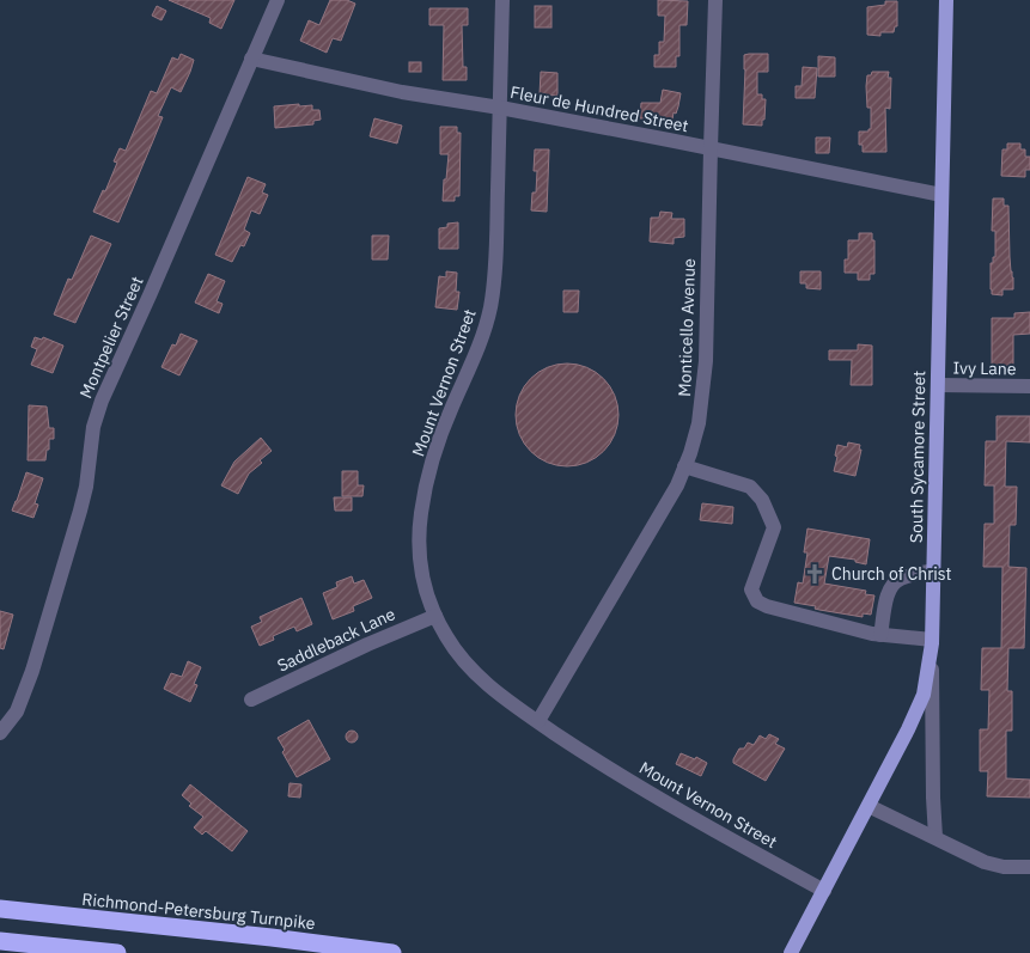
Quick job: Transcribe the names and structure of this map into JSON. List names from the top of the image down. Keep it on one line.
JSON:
{"streets":{"highway":["Richmond-Petersburg Turnpike"],"main road":["South Sycamore Street"],"street":["Fleur de Hundred Street","Monticello Avenue","Montpelier Street","Ivy Lane","Mount Vernon Street","Saddleback Lane"]},"crossings":[["Fleur de Hundred Street","Monticello Avenue"],["Fleur de Hundred Street","Montpelier Street"],["Fleur de Hundred Street","Mount Vernon Street"],["Fleur de Hundred Street","South Sycamore Street"],["Monticello Avenue","Mount Vernon Street"],["Ivy Lane","South Sycamore Street"],["Mount Vernon Street","South Sycamore Street"],["Mount Vernon Street","Saddleback Lane"]],"places":{"church":["Church of Christ"]}}
